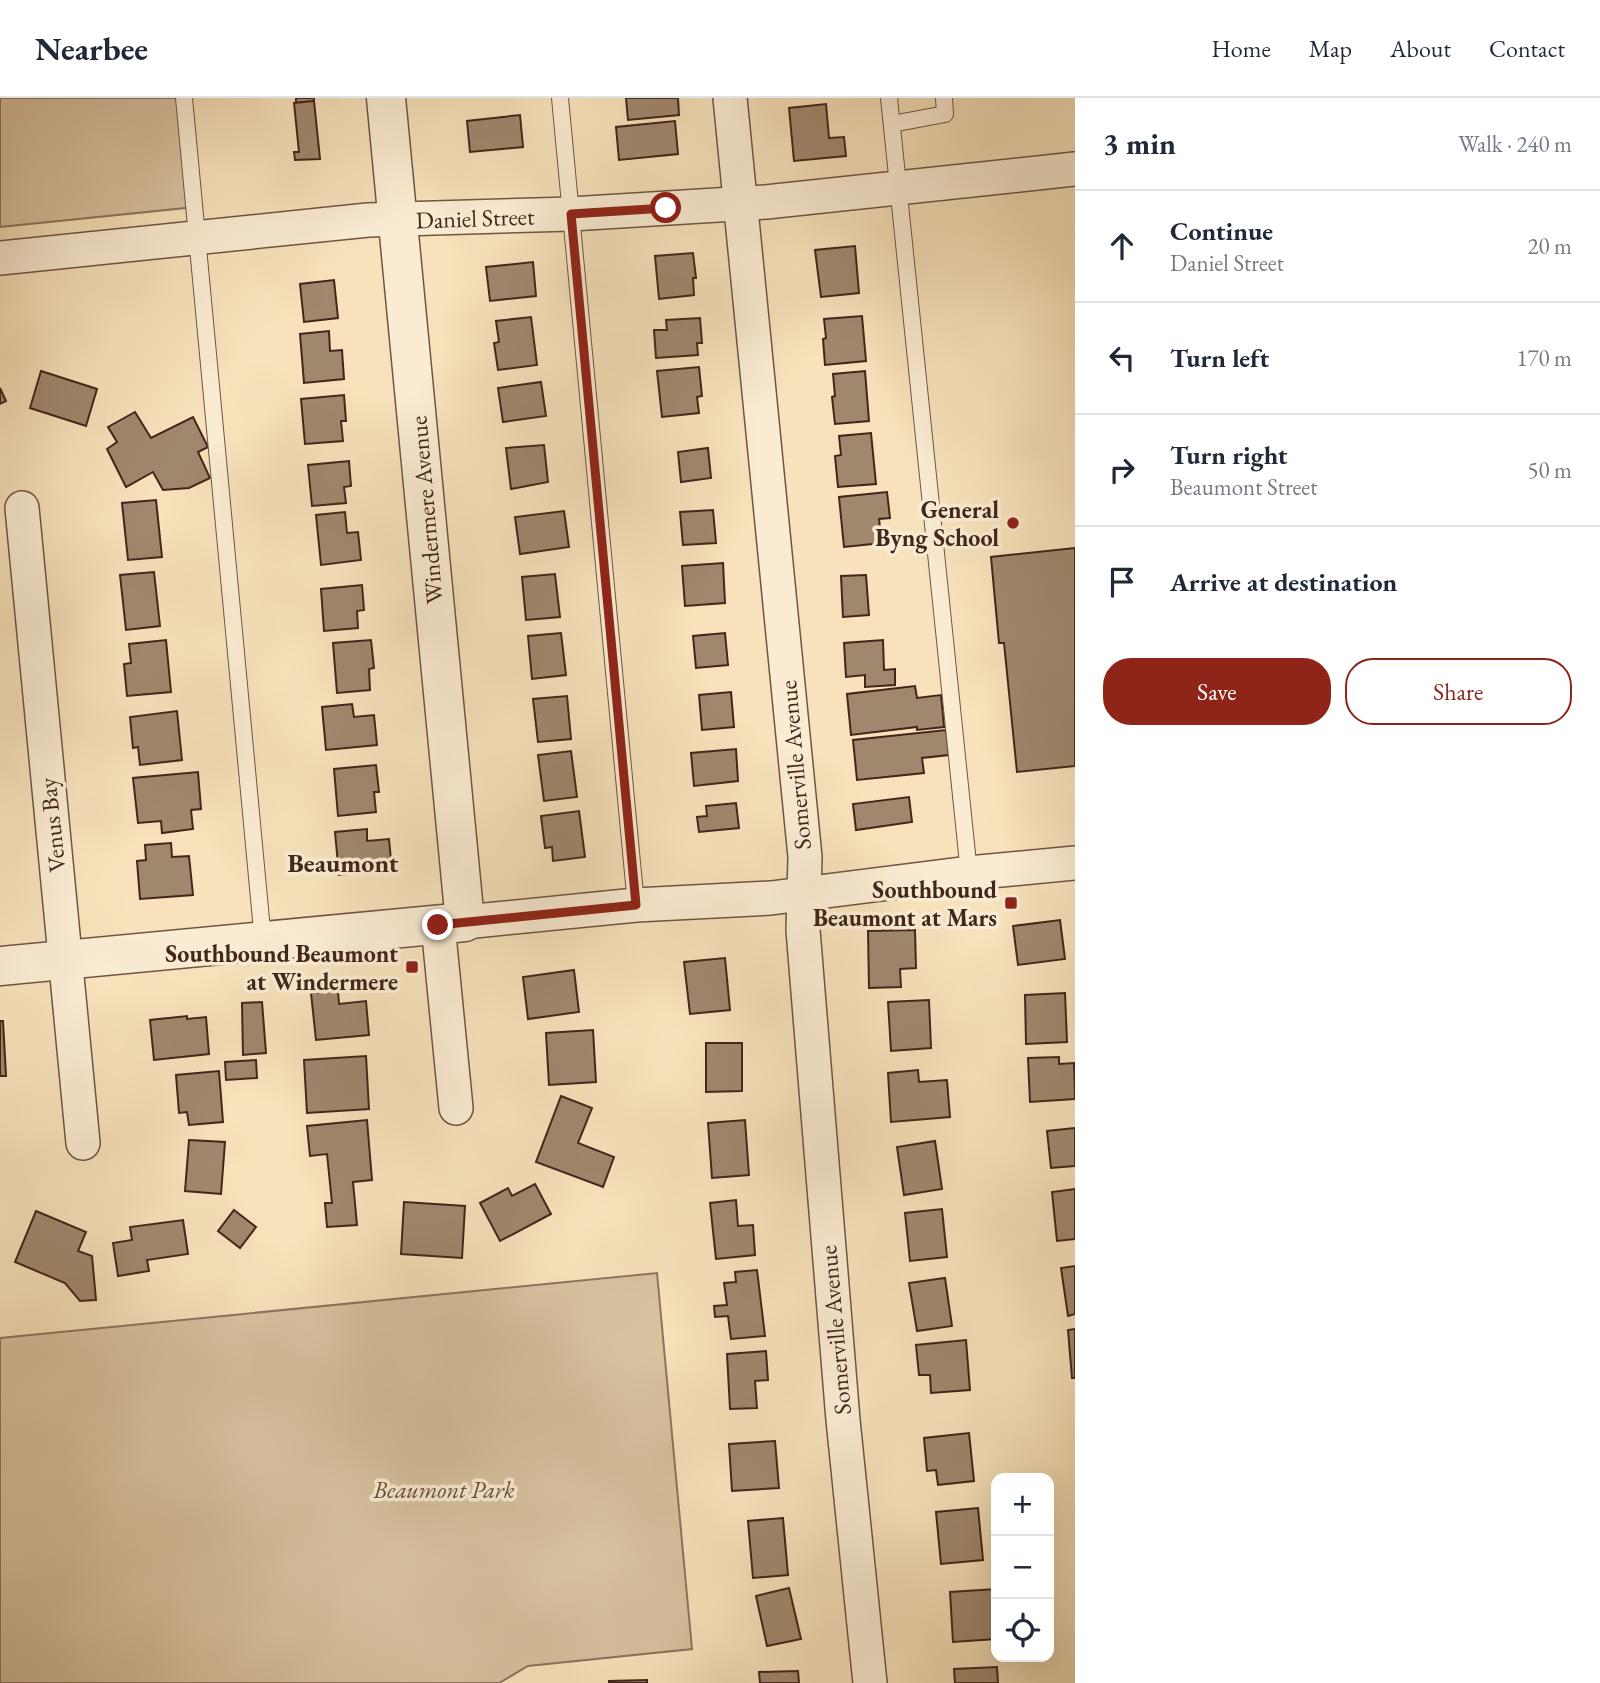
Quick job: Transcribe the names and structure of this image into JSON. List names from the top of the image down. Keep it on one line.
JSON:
{"streets":{"street":["Daniel Street","Windermere Avenue","Somerville Avenue","Venus Bay"]},"crossings":[["Daniel Street","Windermere Avenue"],["Daniel Street","Somerville Avenue"]],"districts":["Beaumont"],"parks":["Beaumont Park"],"places":{"other":["General Byng School"],"transit":["Southbound Beaumont at Mars","Southbound Beaumont at Windermere"]},"page":{"header":"Nearbee","nav":["Home","Map","About","Contact"],"heading":["3 min","Walk · 240 m"],"list":[["Continue","Daniel Street","20 m"],["Turn left","170 m"],["Turn right","Beaumont Street","50 m"],"Arrive at destination"],"buttons":["Save","Share"],"map_buttons":["+","−"]}}
